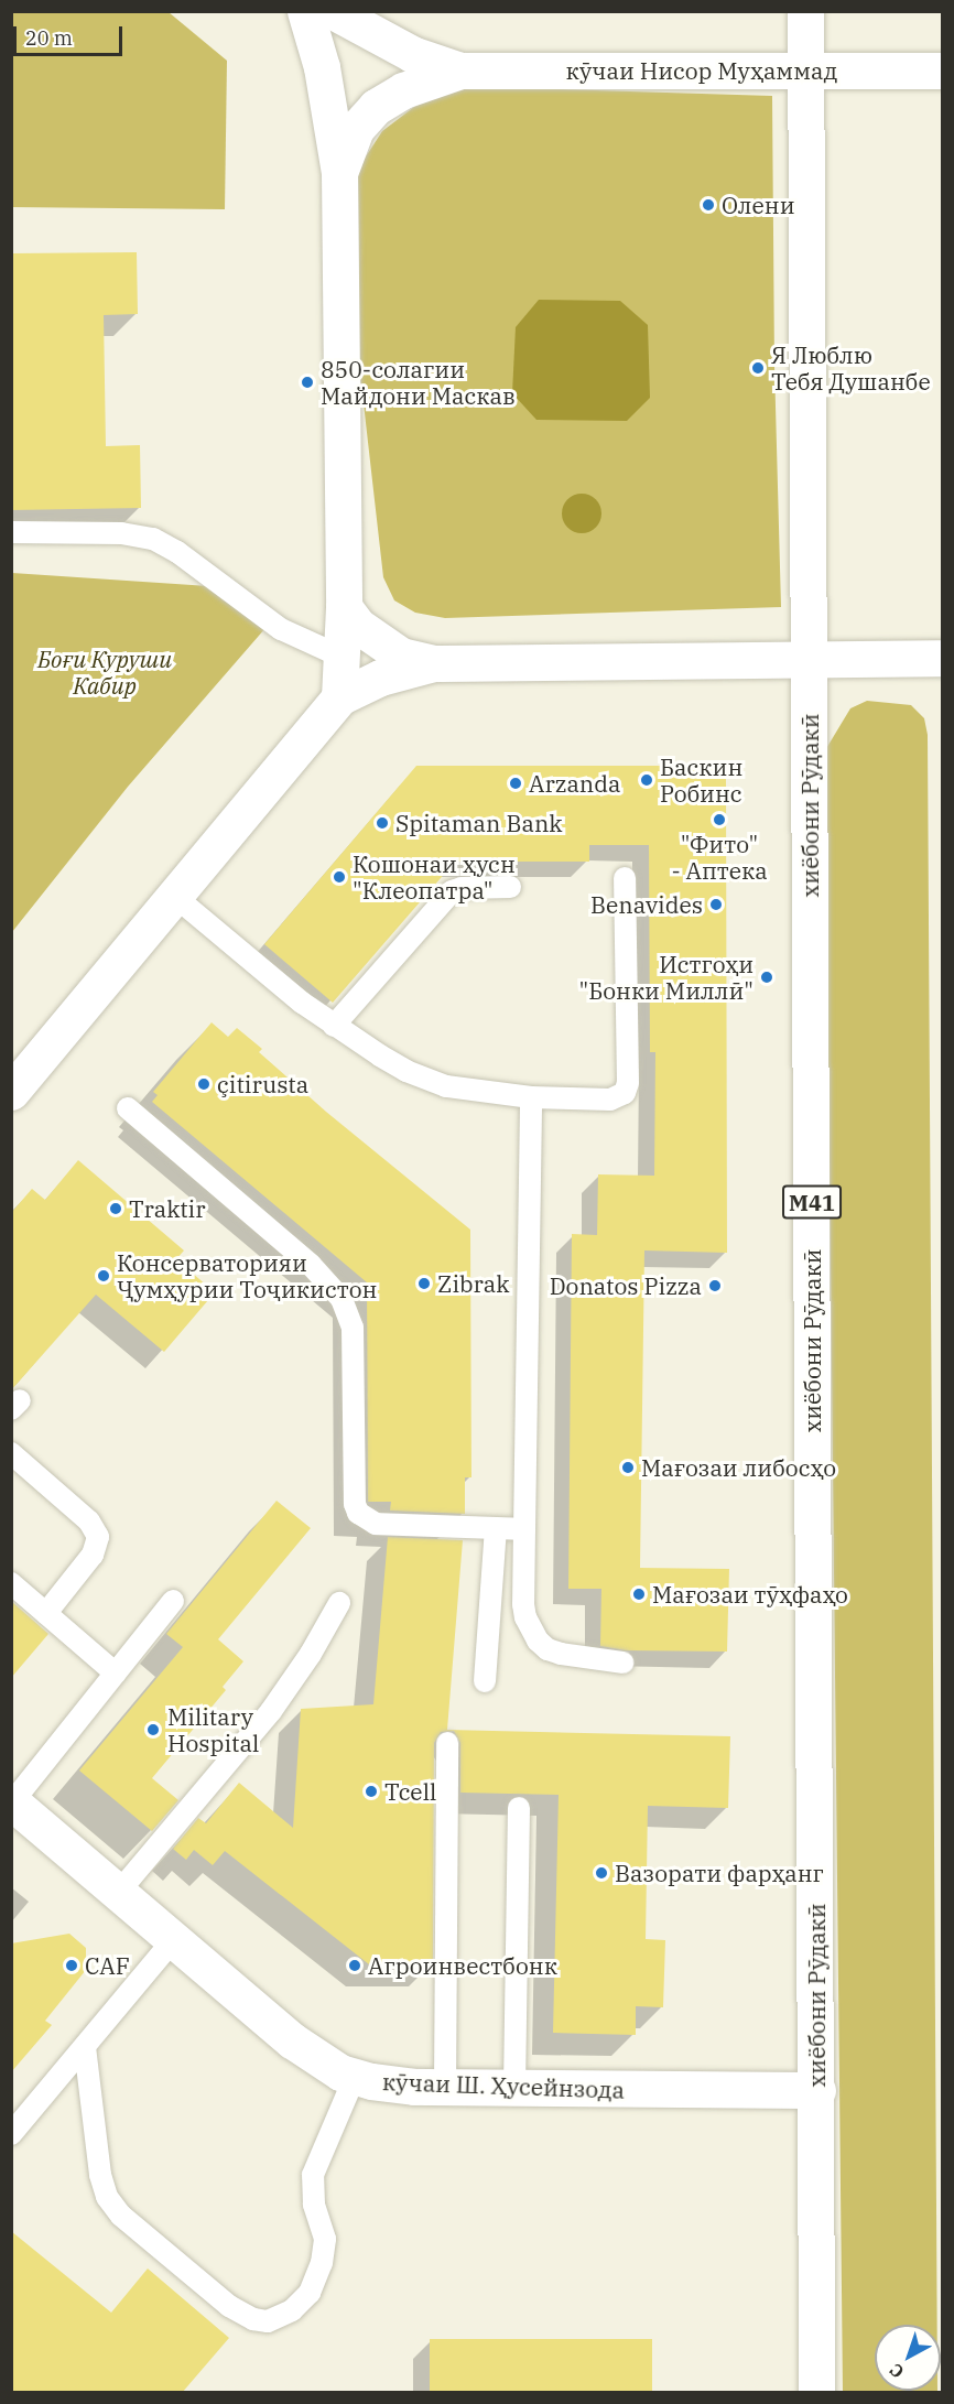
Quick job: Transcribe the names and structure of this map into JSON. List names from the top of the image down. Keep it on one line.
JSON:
{"streets":{"main road":["кӯчаи Нисор Муҳаммад","хиёбони Рӯдакӣ","M41","кӯчаи Ш. Ҳусейнзода"]},"crossings":[["кӯчаи Нисор Муҳаммад","хиёбони Рӯдакӣ"],["хиёбони Рӯдакӣ","кӯчаи Ш. Ҳусейнзода"]],"parks":["Боғи Куруши Кабир"],"places":["Олени","Я Люблю Тебя Душанбе","850-солагии Майдони Маскав","Баскин Робинс","Arzanda","\"Фито\" - Аптека","Spitaman Bank","Кошонаи ҳусн \"Клеопатра\"","Benavides","Истгоҳи \"Бонки Миллӣ\"","çitirusta","Traktir","Консерваторияи Ҷумҳурии Тоҷикистон","Zibrak","Donatos Pizza","Мағозаи либосҳо","Мағозаи тӯҳфаҳо","Military Hospital","Tcell","Вазорати фарҳанг","CAF","Агроинвестбонк"],"scale_bar":"20 m","north":"bottom left"}
